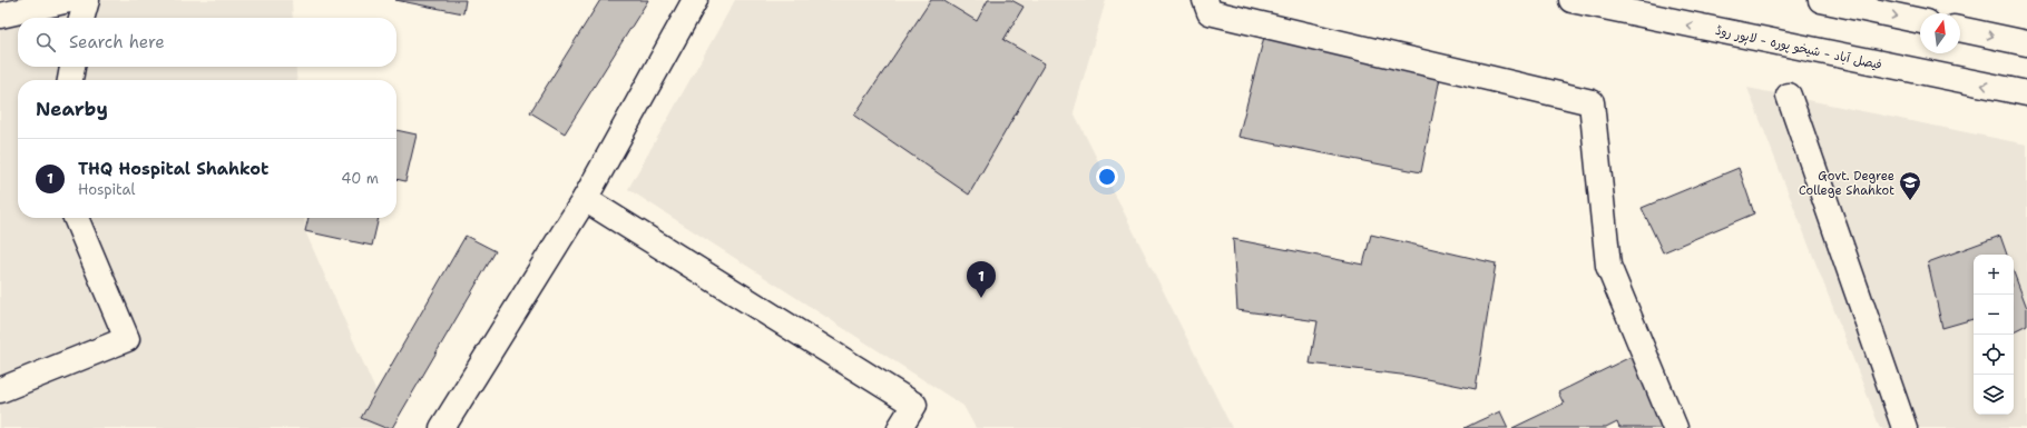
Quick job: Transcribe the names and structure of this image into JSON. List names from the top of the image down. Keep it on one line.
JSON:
{"streets":{"main road":["فیصل آباد - شیخو پورہ - لاہور روڈ"]},"places":{"school or university":["Govt. Degree College Shahkot"]},"north":"top","page":{"search":"Search here","heading":"Nearby","list":[{"mark":"1","name":"THQ Hospital Shahkot","note":"Hospital","value":"40 m"}],"map_buttons":["+","−"],"pins":"1"}}
